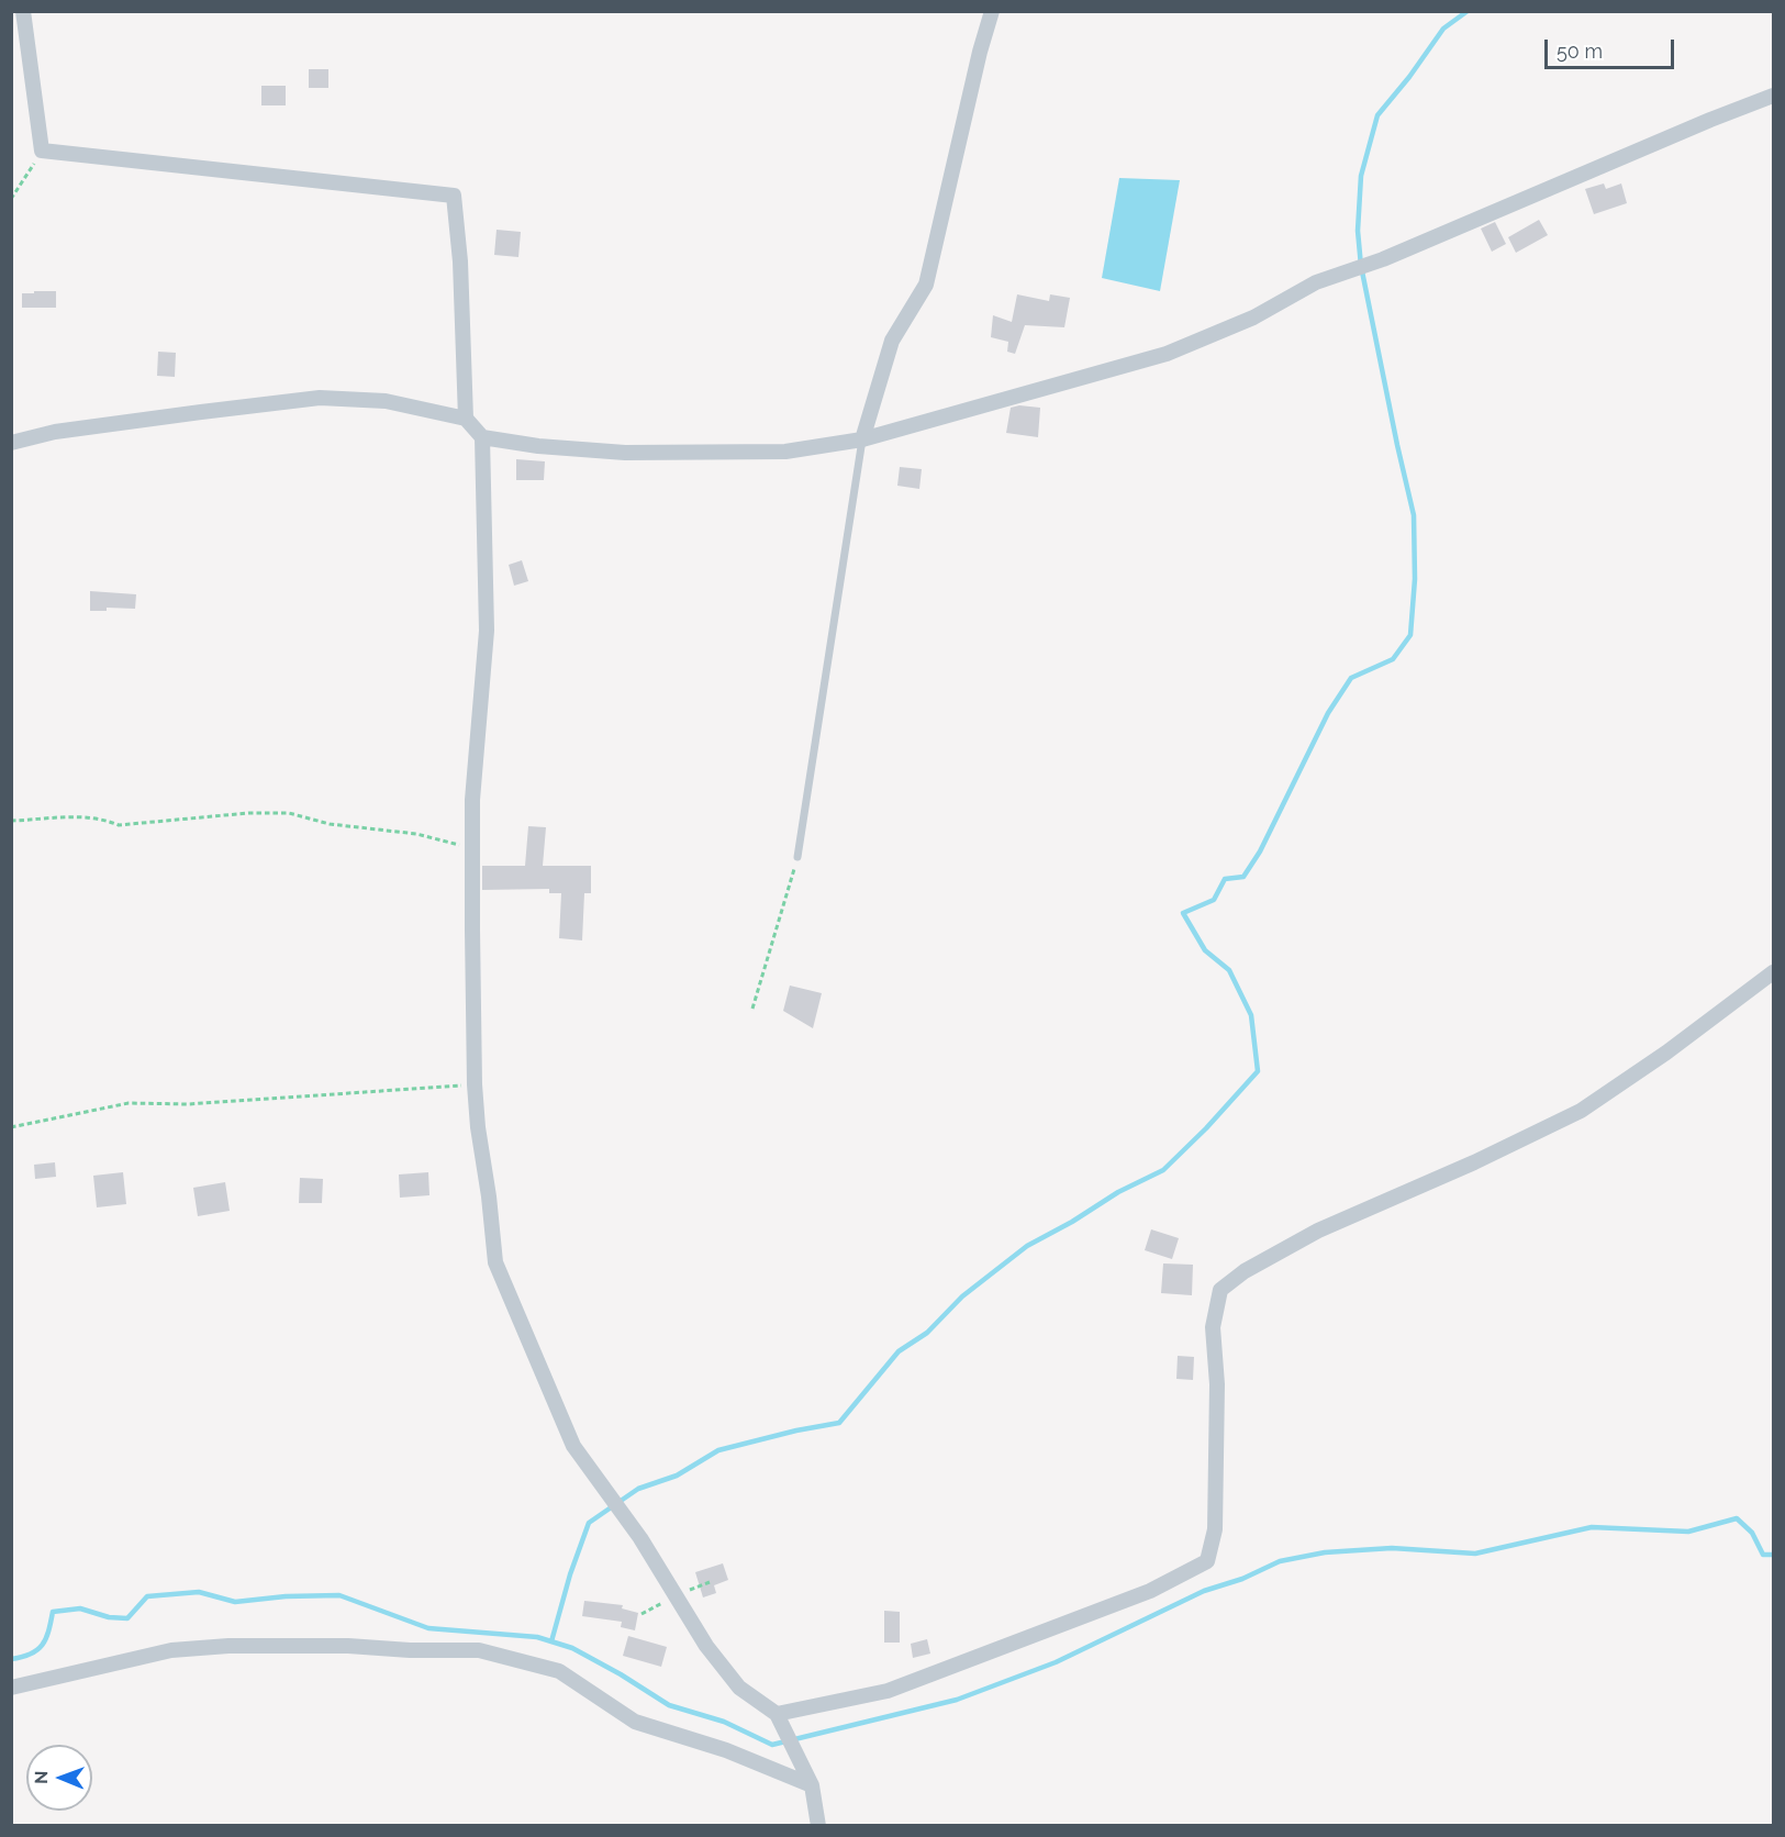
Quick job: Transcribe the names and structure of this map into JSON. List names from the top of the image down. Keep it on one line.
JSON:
{"scale_bar":"50 m","north":"left"}
